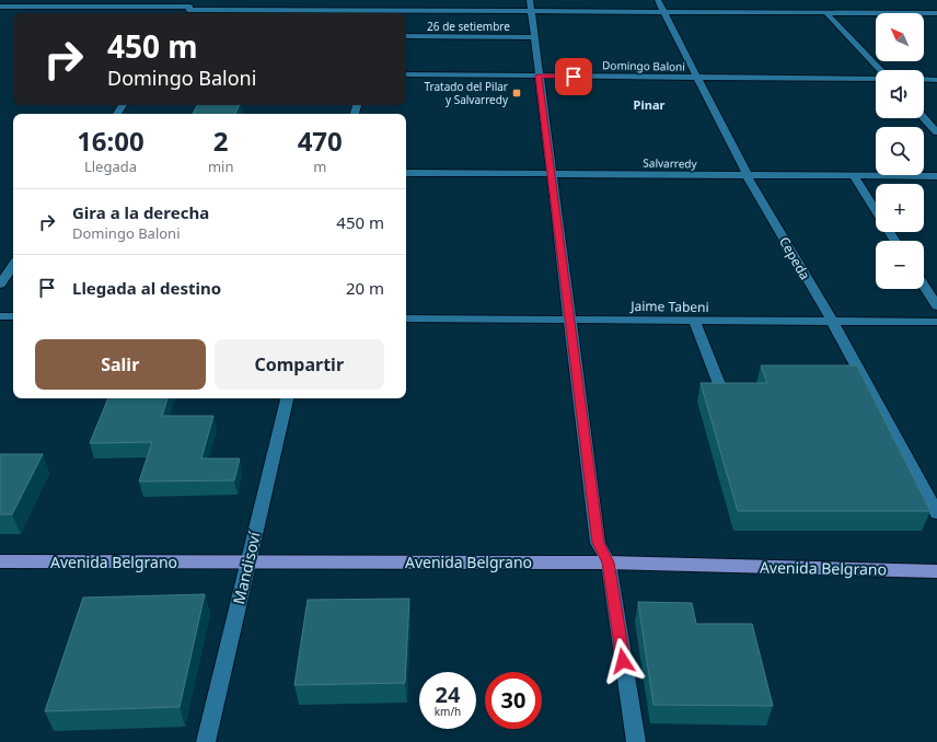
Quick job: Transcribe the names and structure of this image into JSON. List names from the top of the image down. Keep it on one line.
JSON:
{"streets":{"main road":["Avenida Belgrano"],"street":["26 de setiembre","Domingo Baloni","Salvarredy","Cepeda","Jaime Tabeni","Mandisoví"]},"crossings":[["Domingo Baloni","Cepeda"],["Salvarredy","Cepeda"],["Cepeda","Jaime Tabeni"],["Avenida Belgrano","Mandisoví"]],"districts":["Pinar"],"places":{"transit":["Tratado del Pilar y Salvarredy"]},"north":"top left","page":{"map_buttons":["+","−"],"turn":["450 m","Domingo Baloni"],"eta":["16:00","Llegada","2","min","470","m"],"list":[{"name":"Gira a la derecha","note":"Domingo Baloni","value":"450 m"},{"name":"Llegada al destino","value":"20 m"}],"buttons":["Salir","Compartir"],"speed":"24 km/h","limit":"30"}}
